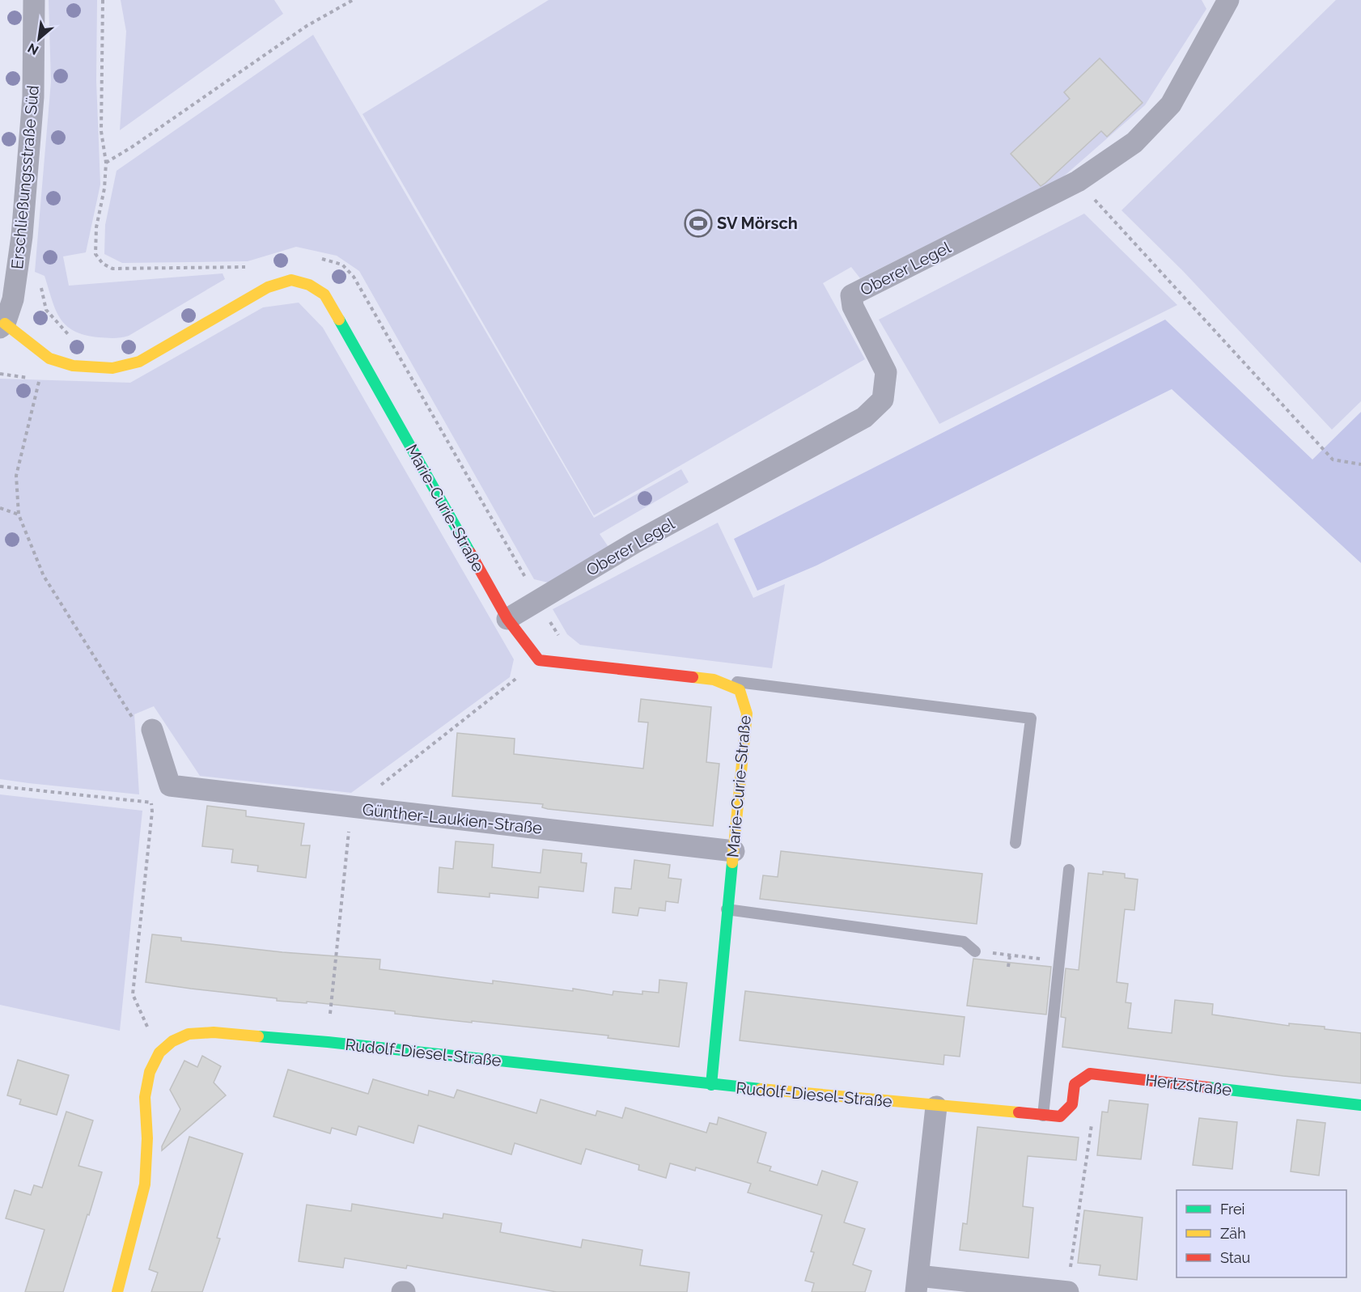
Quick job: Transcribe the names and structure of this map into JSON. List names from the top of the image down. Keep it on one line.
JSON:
{"streets":{"street":["Erschließungsstraße Süd","Oberer Legel","Marie-Curie-Straße","Günther-Laukien-Straße","Rudolf-Diesel-Straße","Hertzstraße"]},"crossings":[["Erschließungsstraße Süd","Marie-Curie-Straße"],["Oberer Legel","Marie-Curie-Straße"],["Marie-Curie-Straße","Günther-Laukien-Straße"],["Marie-Curie-Straße","Rudolf-Diesel-Straße"]],"places":{"sports":["SV Mörsch"]},"legend":["Frei","Zäh","Stau"],"north":"bottom left"}
